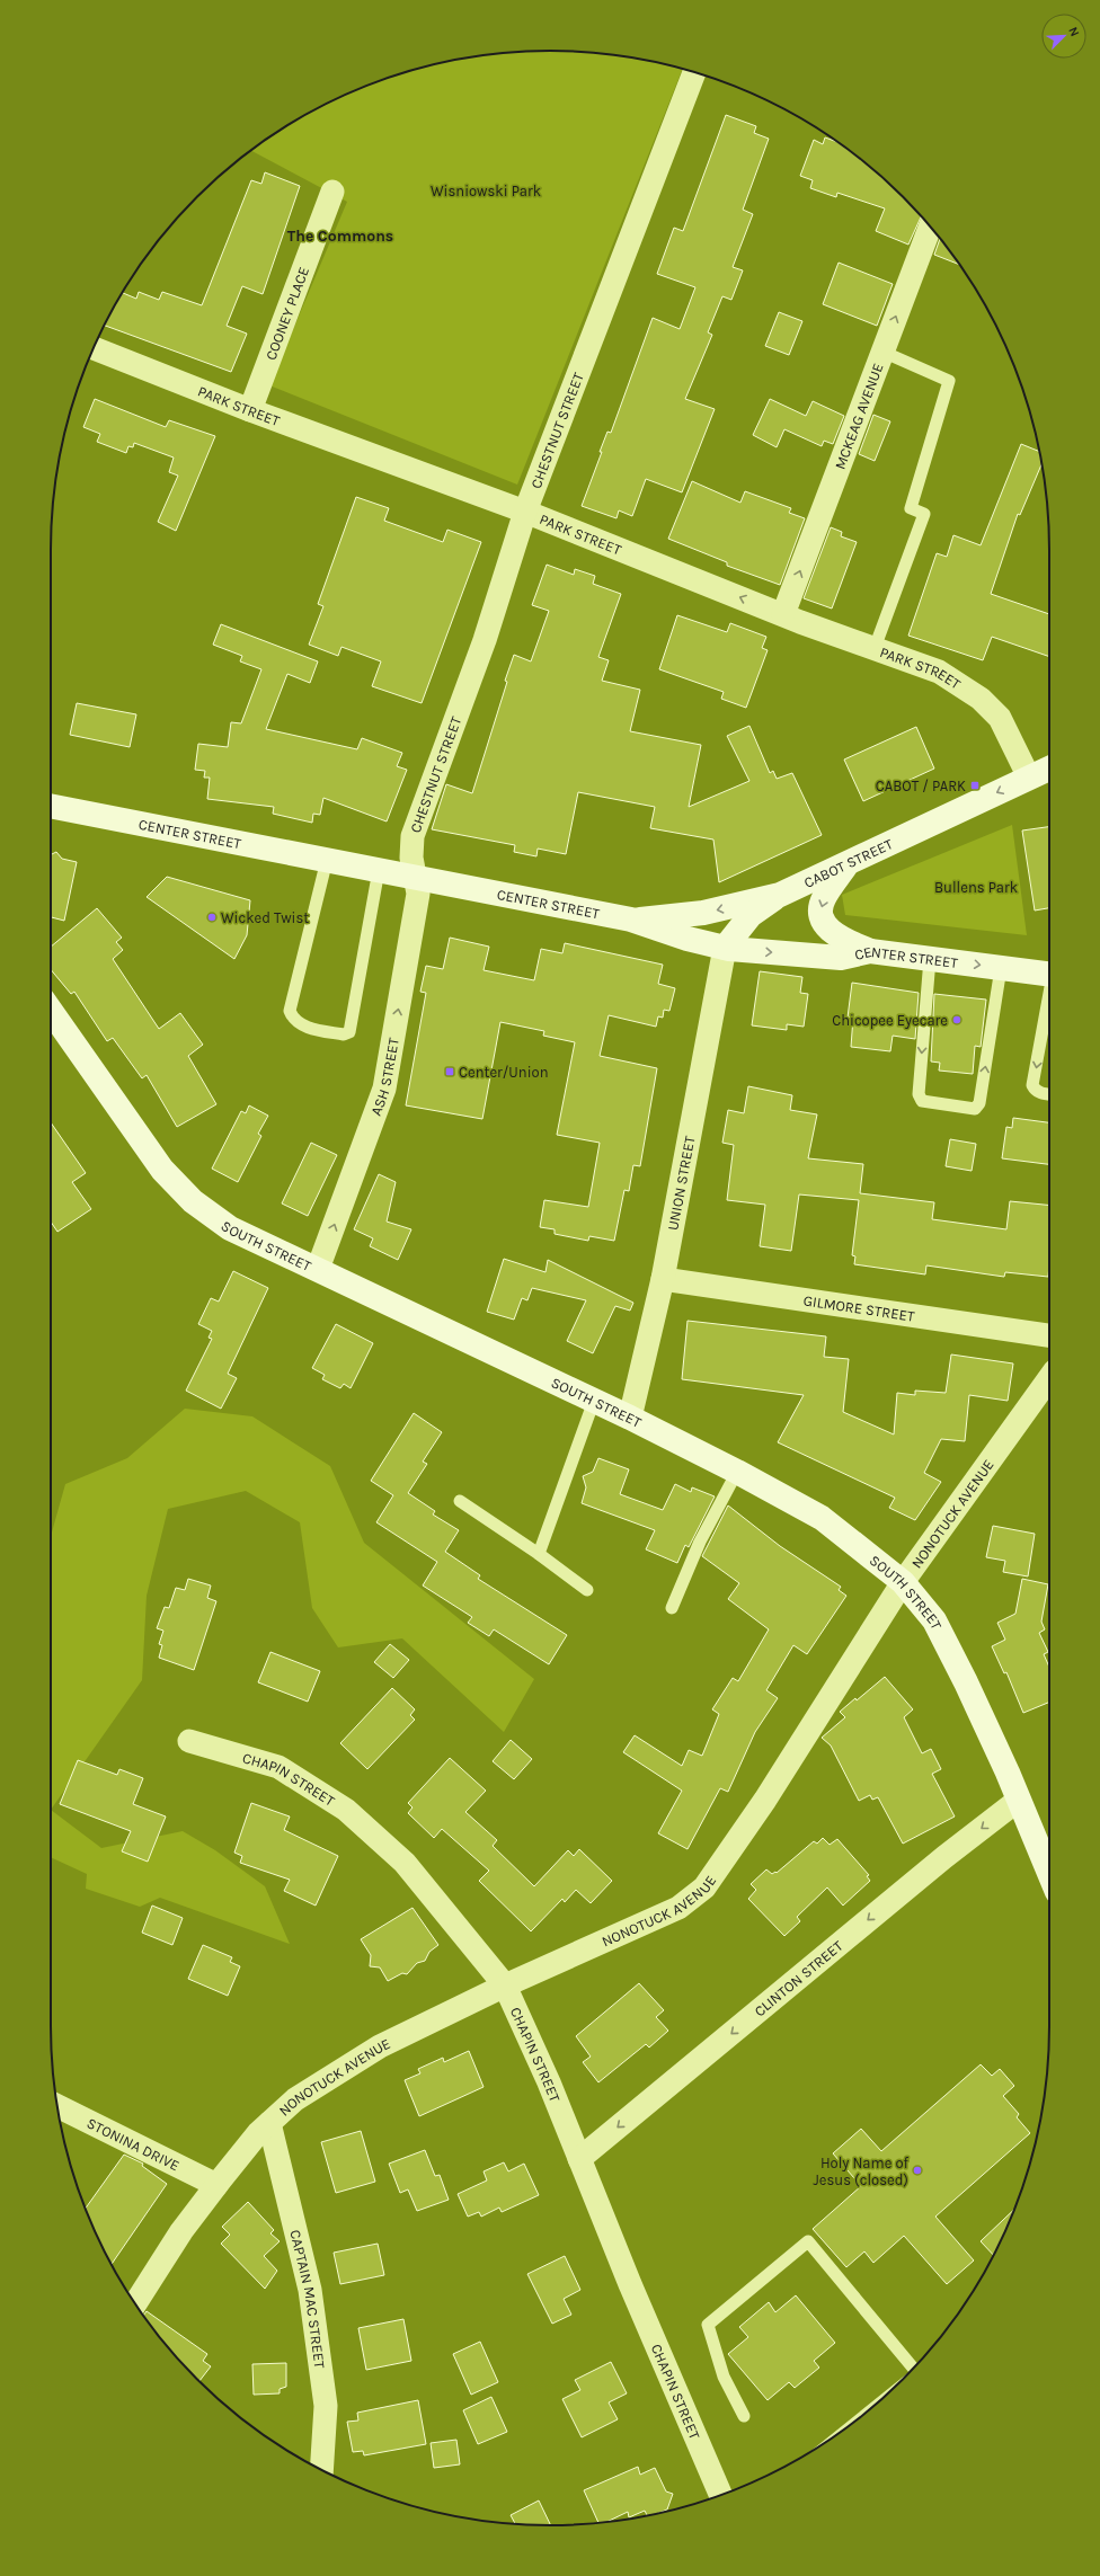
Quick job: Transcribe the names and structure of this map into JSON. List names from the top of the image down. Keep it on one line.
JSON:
{"streets":{"main road":["CENTER STREET","CABOT STREET","SOUTH STREET"],"street":["COONEY PLACE","PARK STREET","MCKEAG AVENUE","CHESTNUT STREET","ASH STREET","UNION STREET","GILMORE STREET","NONOTUCK AVENUE","CHAPIN STREET","CLINTON STREET","STONINA DRIVE","CAPTAIN MAC STREET"]},"crossings":[["COONEY PLACE","PARK STREET"],["PARK STREET","MCKEAG AVENUE"],["PARK STREET","CHESTNUT STREET"],["PARK STREET","CABOT STREET"],["CHESTNUT STREET","CENTER STREET"],["CHESTNUT STREET","ASH STREET"],["CENTER STREET","CABOT STREET"],["CENTER STREET","ASH STREET"],["CENTER STREET","UNION STREET"],["ASH STREET","SOUTH STREET"],["UNION STREET","SOUTH STREET"],["UNION STREET","GILMORE STREET"],["SOUTH STREET","NONOTUCK AVENUE"],["SOUTH STREET","CLINTON STREET"],["NONOTUCK AVENUE","CHAPIN STREET"],["NONOTUCK AVENUE","STONINA DRIVE"],["NONOTUCK AVENUE","CAPTAIN MAC STREET"],["CHAPIN STREET","CLINTON STREET"]],"one_way":["MCKEAG AVENUE","CABOT STREET","ASH STREET","CLINTON STREET"],"districts":["The Commons"],"parks":["Wisniowski Park","Bullens Park"],"places":{"transit":["CABOT / PARK","Center/Union"],"other":["Wicked Twist","Chicopee Eyecare","Holy Name of Jesus (closed)"]},"north":"top right"}
